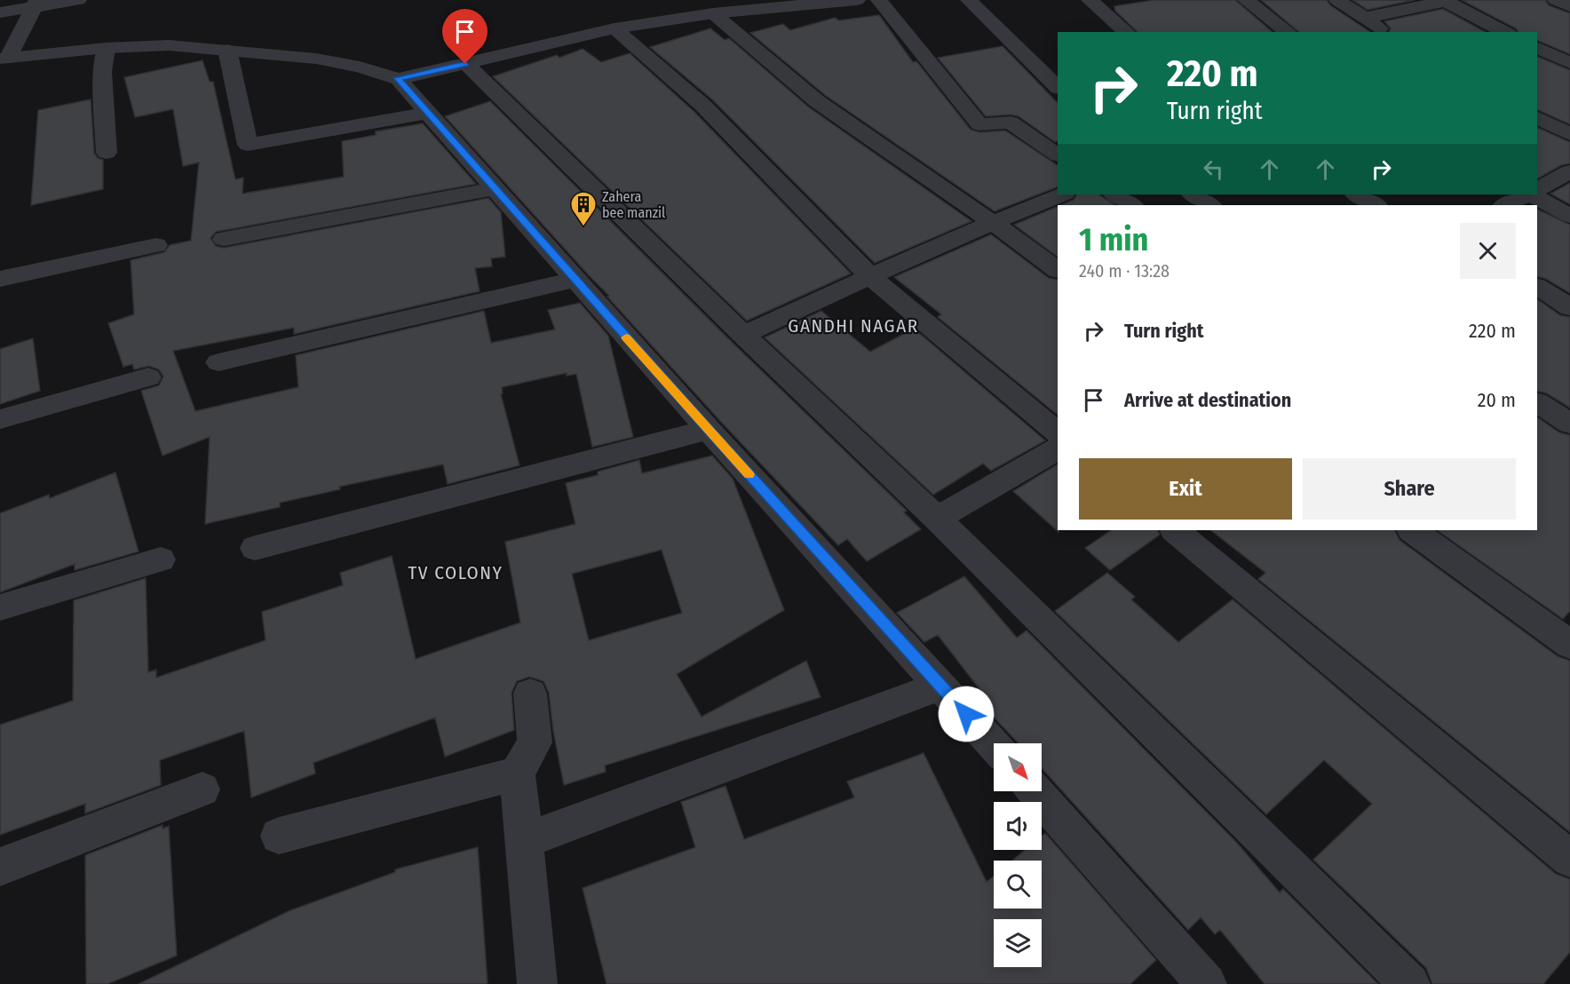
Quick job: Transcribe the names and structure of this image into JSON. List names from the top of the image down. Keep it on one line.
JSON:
{"districts":["GANDHI NAGAR","TV COLONY"],"places":{"building":["Zahera bee manzil"]},"north":"bottom right","page":{"turn":["220 m","Turn right"],"heading":["1 min","240 m · 13:28"],"list":[{"name":"Turn right","value":"220 m"},{"name":"Arrive at destination","value":"20 m"}],"buttons":["Exit","Share"]}}
